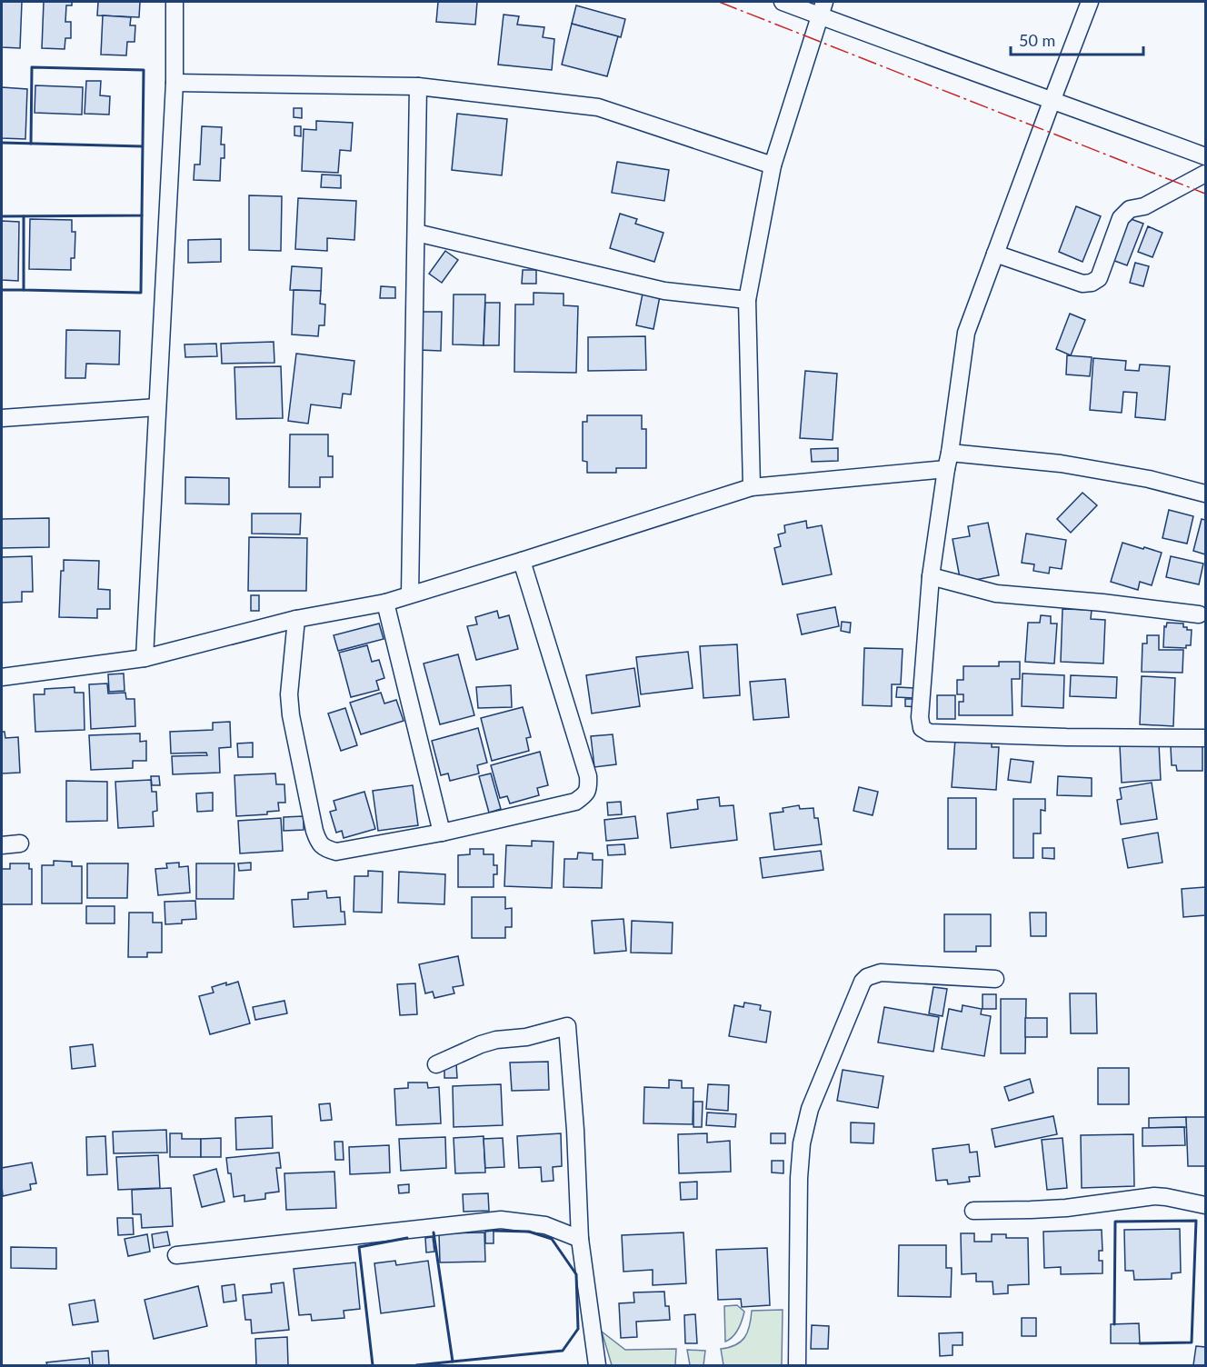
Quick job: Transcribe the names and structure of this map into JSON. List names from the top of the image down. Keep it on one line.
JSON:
{"scale_bar":"50 m"}
